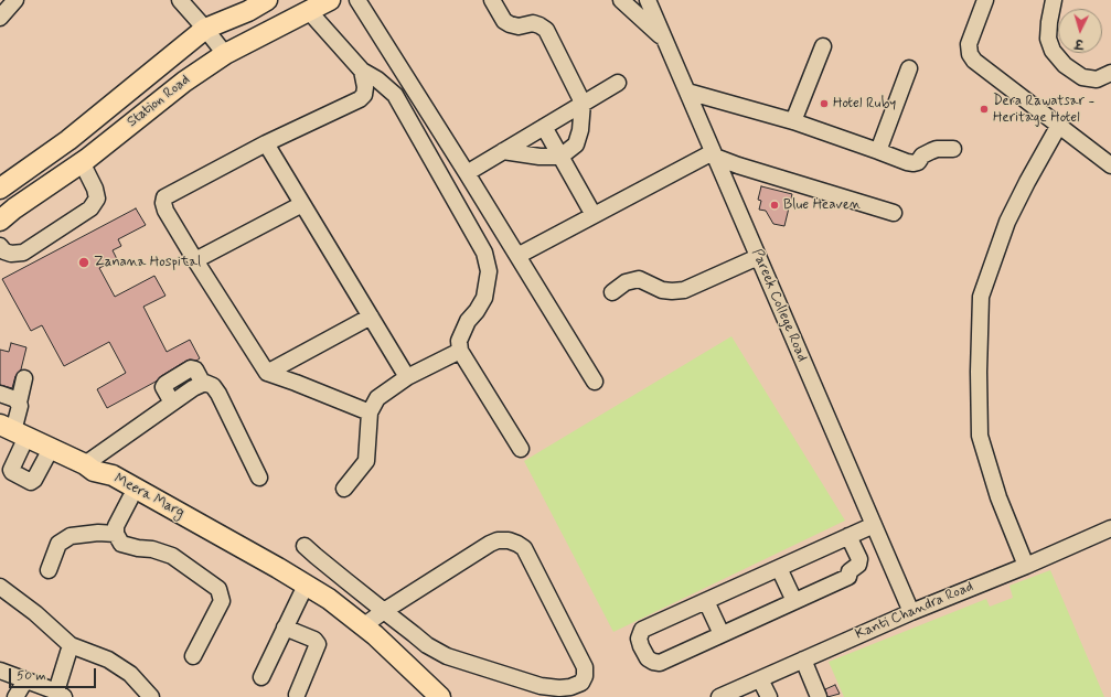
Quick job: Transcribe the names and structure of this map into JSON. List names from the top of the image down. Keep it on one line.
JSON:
{"streets":{"main road":["Station Road","Meera Marg"],"street":["Pareek College Road","Kanti Chandra Road"]},"crossings":[["Pareek College Road","Kanti Chandra Road"]],"places":["Hotel Ruby","Dera Rawatsar - Heritage Hotel","Blue Heaven","Zanana Hospital"],"scale_bar":"50 m","north":"bottom"}
